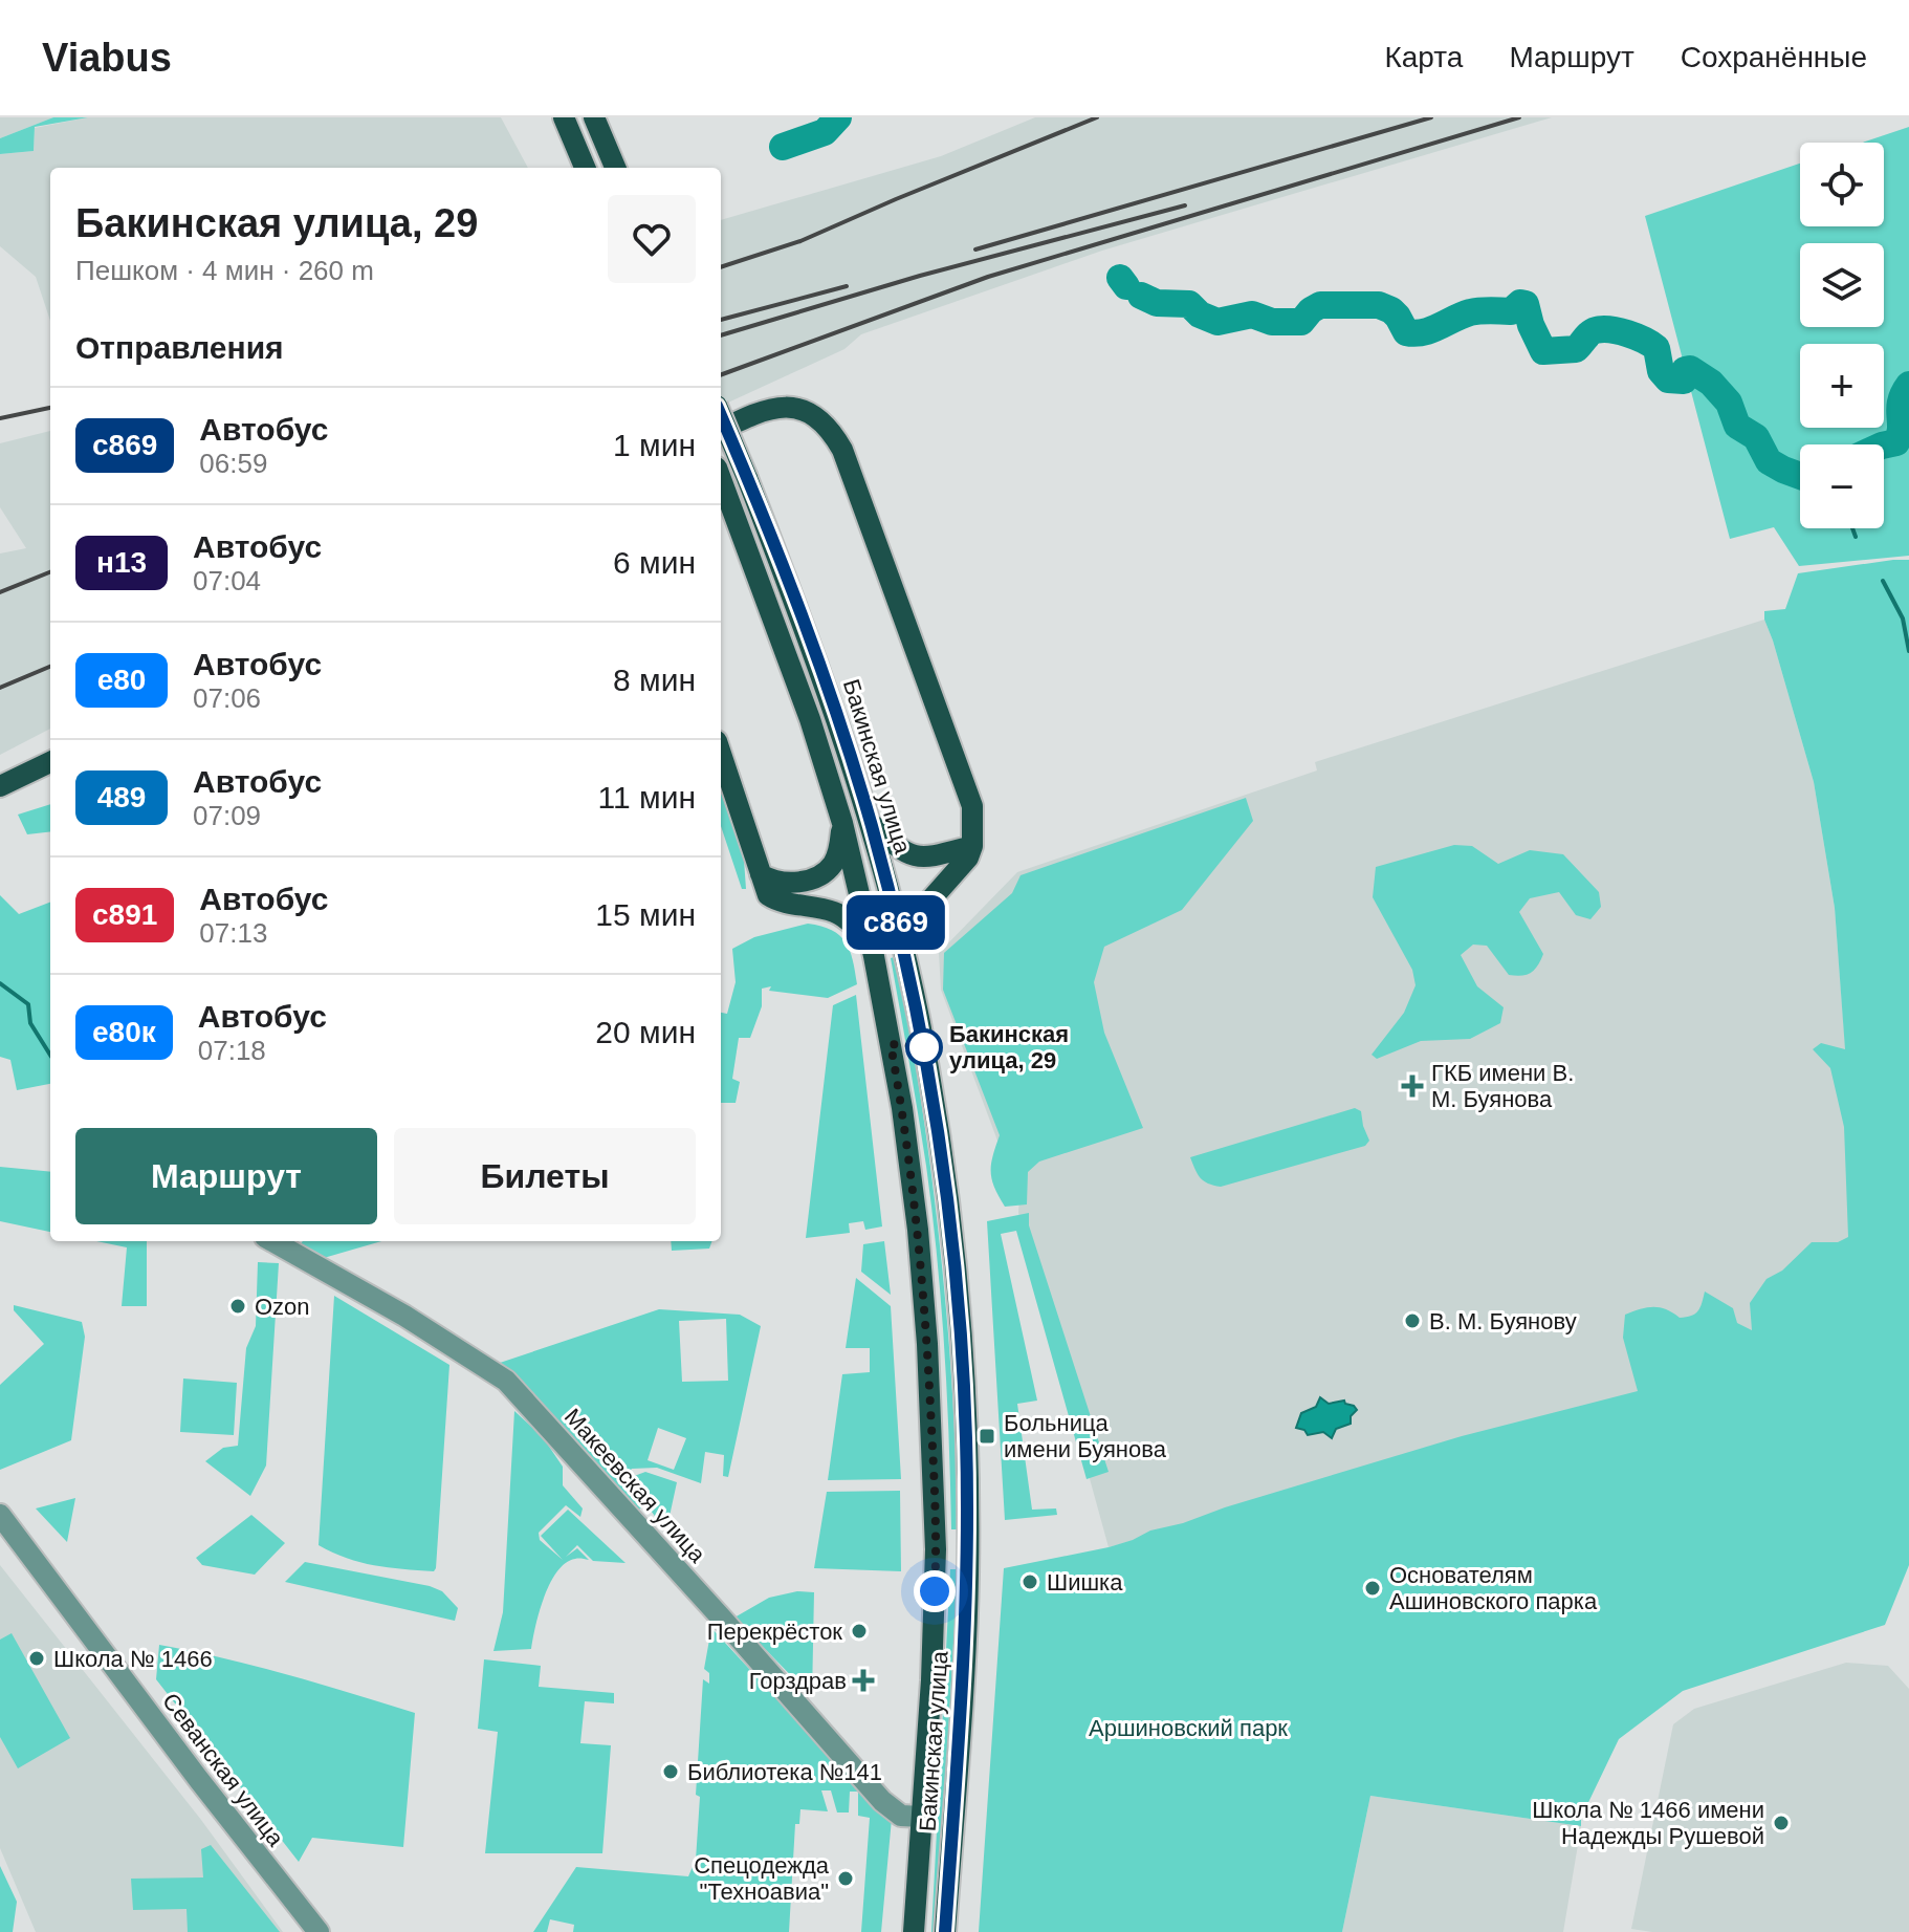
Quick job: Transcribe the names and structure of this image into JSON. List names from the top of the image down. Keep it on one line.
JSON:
{"streets":{"main road":["Бакинская улица"],"street":["Макеевская улица","Севанская улица"]},"crossings":[["Бакинская улица","Макеевская улица"]],"parks":["Аршиновский парк"],"places":{"other":["Бакинская улица, 29","Ozon","В. М. Буянову","Шишка","Основателям Ашиновского парка","Перекрёсток","Школа № 1466","Библиотека №141","Школа № 1466 имени Надежды Рушевой","Спецодежда \"Техноавиа\""],"health":["ГКБ имени В. М. Буянова","Горздрав"],"transit":["Больница имени Буянова"]},"lines":["bus line с869"],"page":{"header":"Viabus","nav":["Карта","Маршрут","Сохранённые"],"on_map":"с869","map_buttons":["+","−"],"heading":[["Бакинская улица, 29","Пешком · 4 мин · 260 m"],"Отправления"],"list":[{"mark":"с869","name":"Автобус","note":"06:59","value":"1 мин"},{"mark":"н13","name":"Автобус","note":"07:04","value":"6 мин"},{"mark":"е80","name":"Автобус","note":"07:06","value":"8 мин"},{"mark":"489","name":"Автобус","note":"07:09","value":"11 мин"},{"mark":"с891","name":"Автобус","note":"07:13","value":"15 мин"},{"mark":"е80к","name":"Автобус","note":"07:18","value":"20 мин"}],"buttons":["Маршрут","Билеты"]}}
